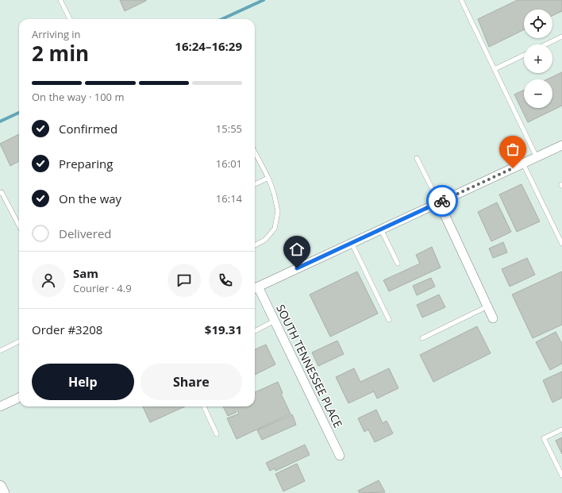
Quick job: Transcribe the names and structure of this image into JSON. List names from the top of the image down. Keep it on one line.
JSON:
{"streets":{"street":["SOUTH TENNESSEE PLACE"]},"page":{"map_buttons":["+","−"],"heading":["2 min","Arriving in","16:24–16:29"],"panel":["Sam","Courier · 4.9","Order #3208","$19.31"],"bar":"On the way · 100 m","list":[["Confirmed","15:55"],["Preparing","16:01"],["On the way","16:14"],"Delivered"],"buttons":["Help","Share"]}}
